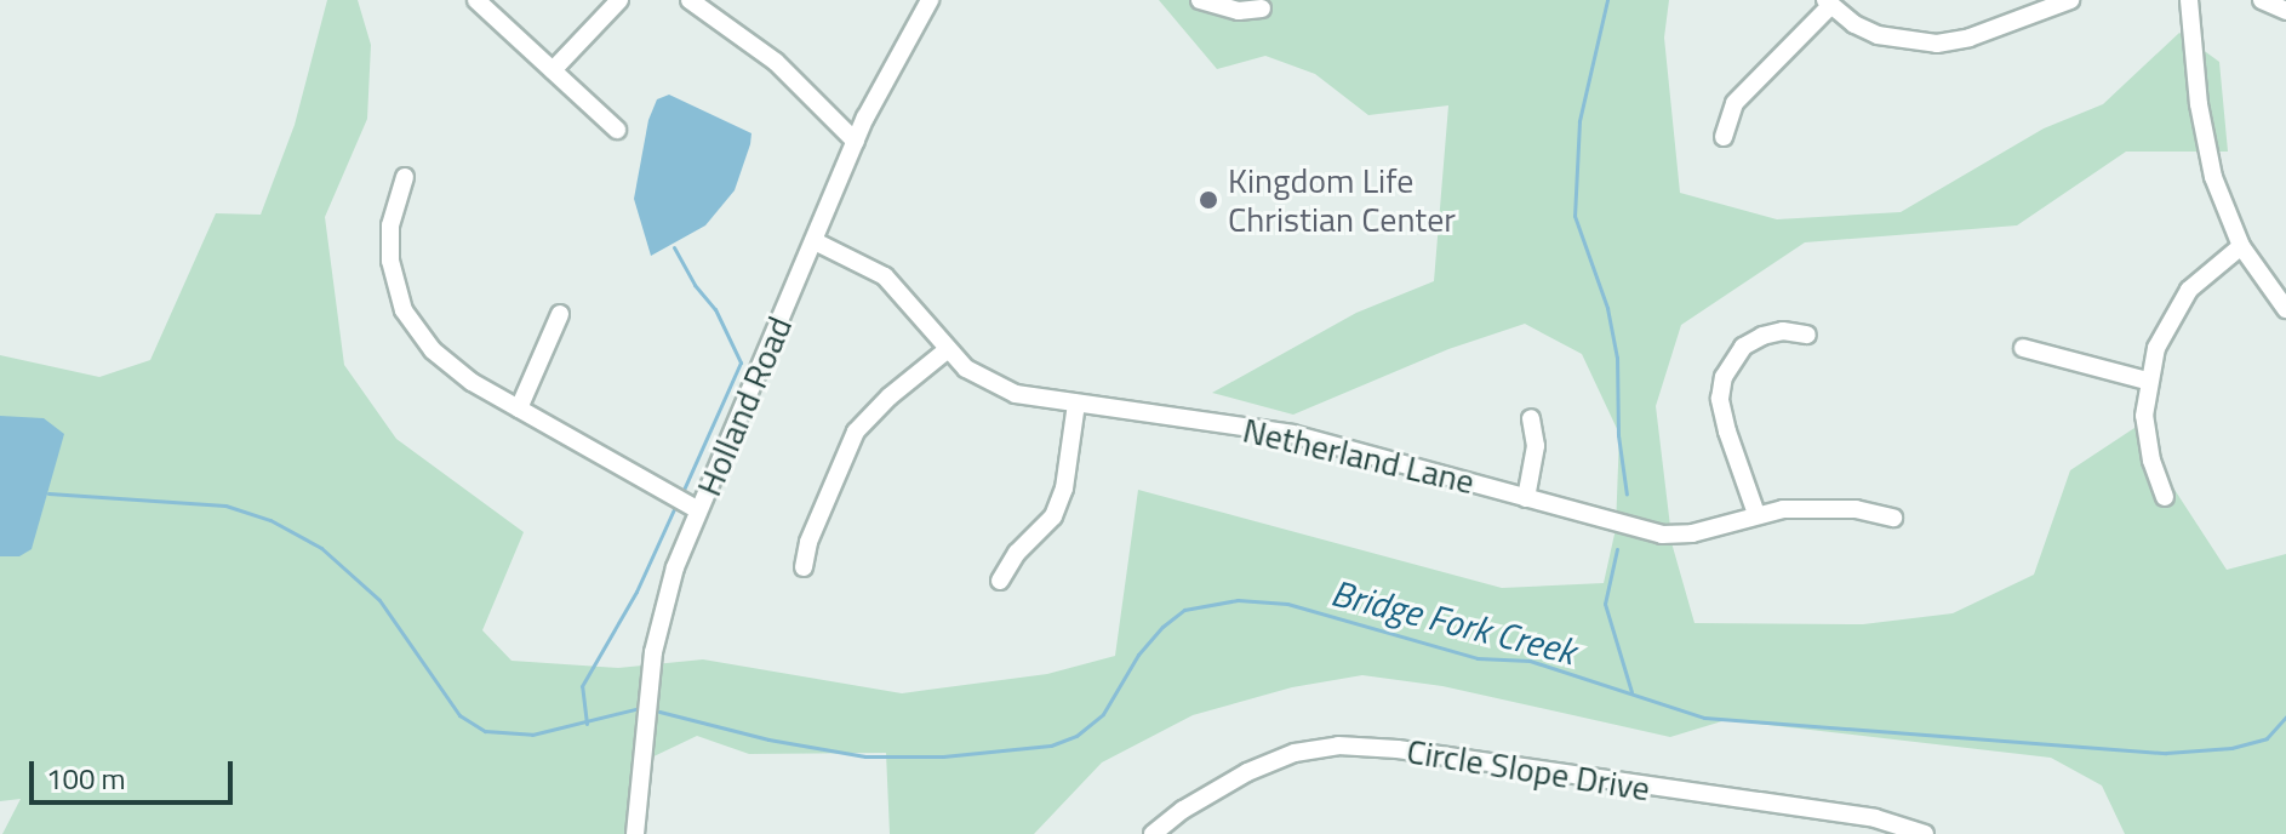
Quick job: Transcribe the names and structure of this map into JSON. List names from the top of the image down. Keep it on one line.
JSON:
{"streets":{"street":["Holland Road","Netherland Lane","Circle Slope Drive"]},"crossings":[["Holland Road","Netherland Lane"]],"water":["Bridge Fork Creek"],"places":["Kingdom Life Christian Center"],"scale_bar":"100 m"}
